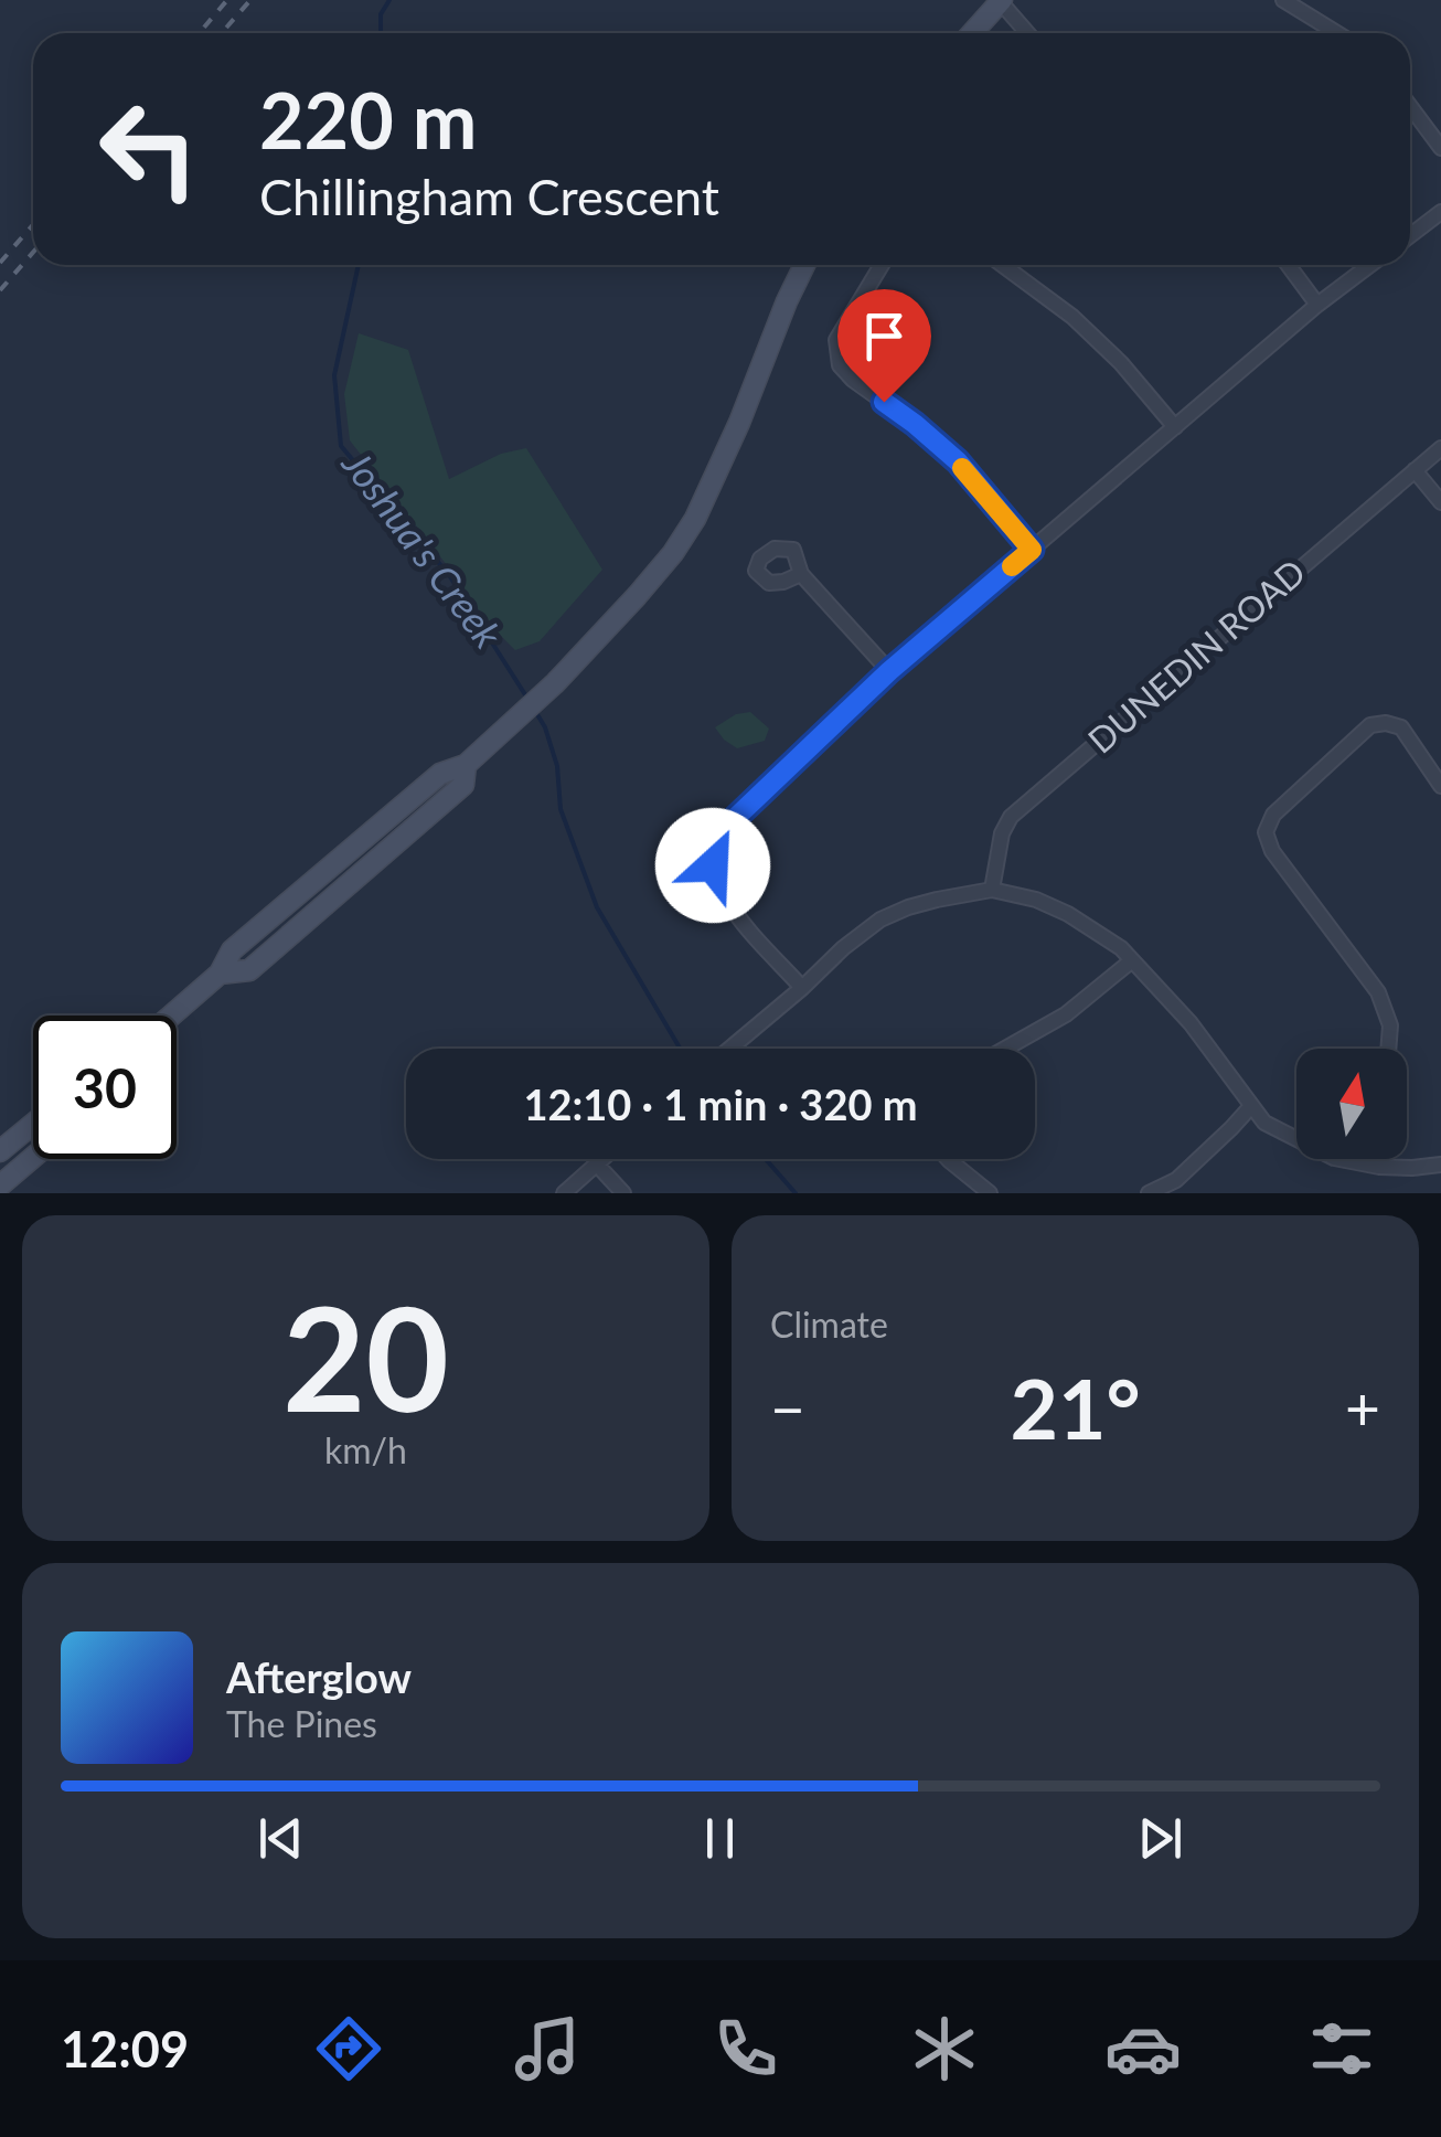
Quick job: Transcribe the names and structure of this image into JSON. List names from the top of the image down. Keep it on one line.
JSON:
{"streets":{"street":["DUNEDIN ROAD"]},"water":["Joshua's Creek"],"north":"top","page":{"turn":["220 m","Chillingham Crescent"],"limit":"30","trip":"12:10 · 1 min · 320 m","tile":[["20","km/h"],"Climate"],"heat":["−","21°","+"],"song":["Afterglow","The Pines"],"tabs":"12:09"}}
